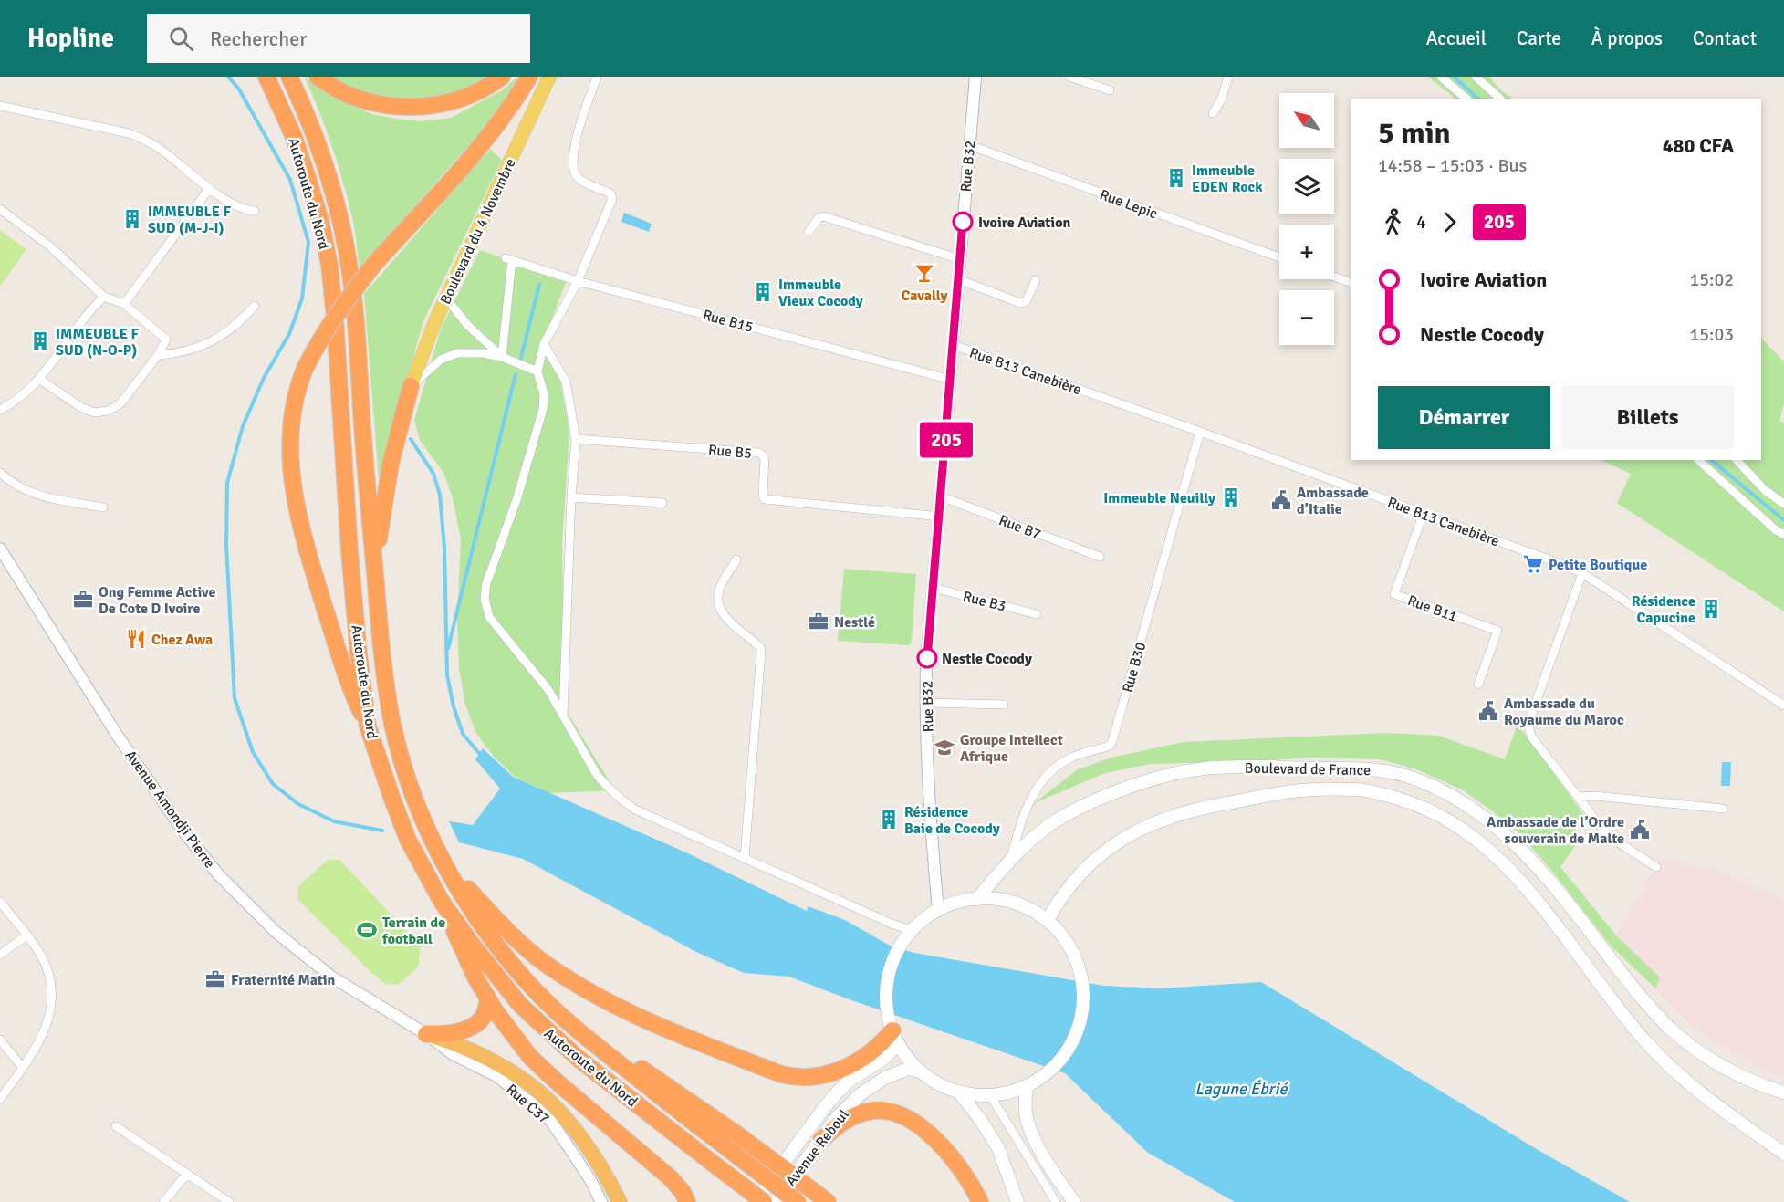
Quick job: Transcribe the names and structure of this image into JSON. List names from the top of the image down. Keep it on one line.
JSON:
{"streets":{"highway":["Autoroute du Nord"],"main road":["Boulevard du 4 Novembre","Boulevard de France","Avenue Reboul"],"street":["Rue B32","Rue Lepic","Rue B15","Rue B13 Canebière","Rue B5","Rue B7","Rue B3","Rue B11","Rue B30","Avenue Amondji Pierre","Rue C37"]},"crossings":[["Rue B32","Rue Lepic"],["Rue B32","Rue B15"],["Rue B32","Rue B13 Canebière"],["Rue B32","Rue B5"],["Rue B32","Rue B7"],["Rue B32","Rue B3"],["Rue B13 Canebière","Rue B11"],["Rue B13 Canebière","Rue B30"],["Rue B30","Boulevard de France"],["Avenue Amondji Pierre","Rue C37"]],"water":["Lagune Ébrié"],"places":{"building":["Immeuble EDEN Rock","IMMEUBLE F SUD (M-J-I)","Immeuble Vieux Cocody","IMMEUBLE F SUD (N-O-P)","Immeuble Neuilly","Résidence Capucine","Résidence Baie de Cocody"],"other":["Ivoire Aviation","Nestle Cocody"],"bar":["Cavally"],"public building":["Ambassade d’Italie","Ambassade du Royaume du Maroc","Ambassade de l’Ordre souverain de Malte"],"supermarket":["Petite Boutique"],"office":["Ong Femme Active De Cote D Ivoire","Nestlé","Fraternité Matin"],"restaurant":["Chez Awa"],"school or university":["Groupe Intellect Afrique"],"sports":["Terrain de football"]},"lines":["bus line 205"],"north":"top left","page":{"header":"Hopline","search":"Rechercher","nav":["Accueil","Carte","À propos","Contact"],"on_map":"205","map_buttons":["+","−"],"heading":["5 min","14:58 – 15:03 · Bus","480 CFA"],"legs":["4","205"],"list":[{"name":"Ivoire Aviation","value":"15:02"},{"name":"Nestle Cocody","value":"15:03"}],"buttons":["Démarrer","Billets"]}}
